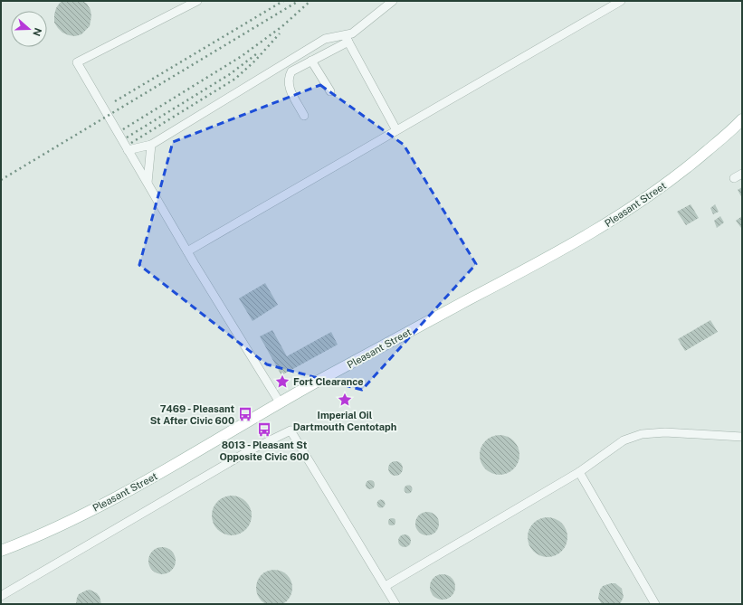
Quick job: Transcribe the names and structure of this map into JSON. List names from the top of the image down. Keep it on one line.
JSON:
{"streets":{"main road":["Pleasant Street"]},"places":{"place":["Fort Clearance","Imperial Oil Dartmouth Centotaph"],"bus stop":["7469 - Pleasant St After Civic 600","8013 - Pleasant St Opposite Civic 600"]},"north":"right"}
